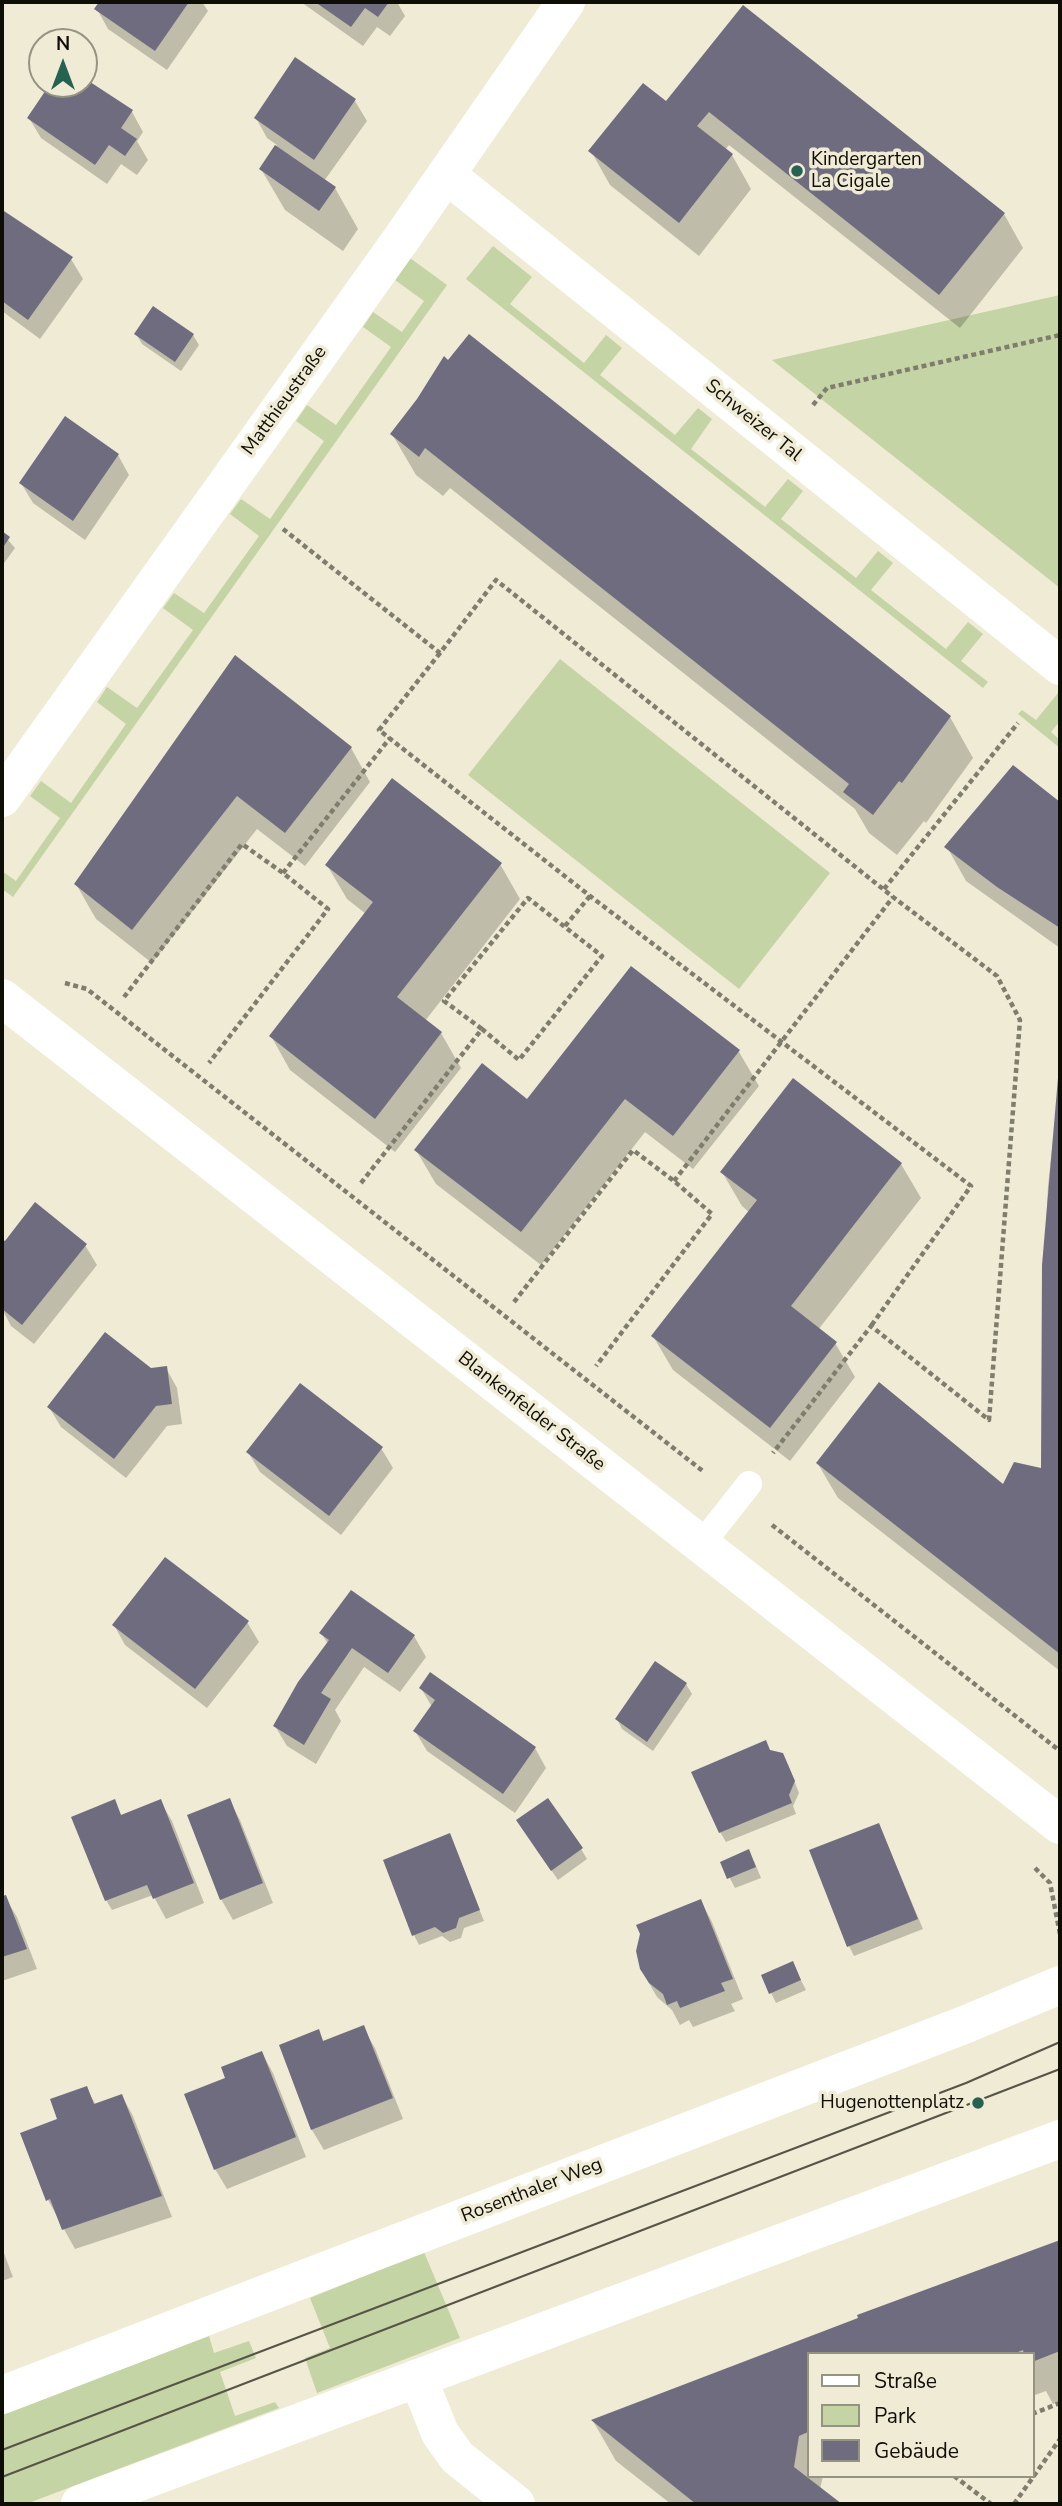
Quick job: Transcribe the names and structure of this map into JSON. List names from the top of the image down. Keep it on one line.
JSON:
{"streets":{"street":["Matthieustraße","Schweizer Tal","Blankenfelder Straße","Rosenthaler Weg"]},"crossings":[["Matthieustraße","Schweizer Tal"]],"places":["Kindergarten La Cigale","Hugenottenplatz"],"legend":["Straße","Park","Gebäude"],"north":"top"}
